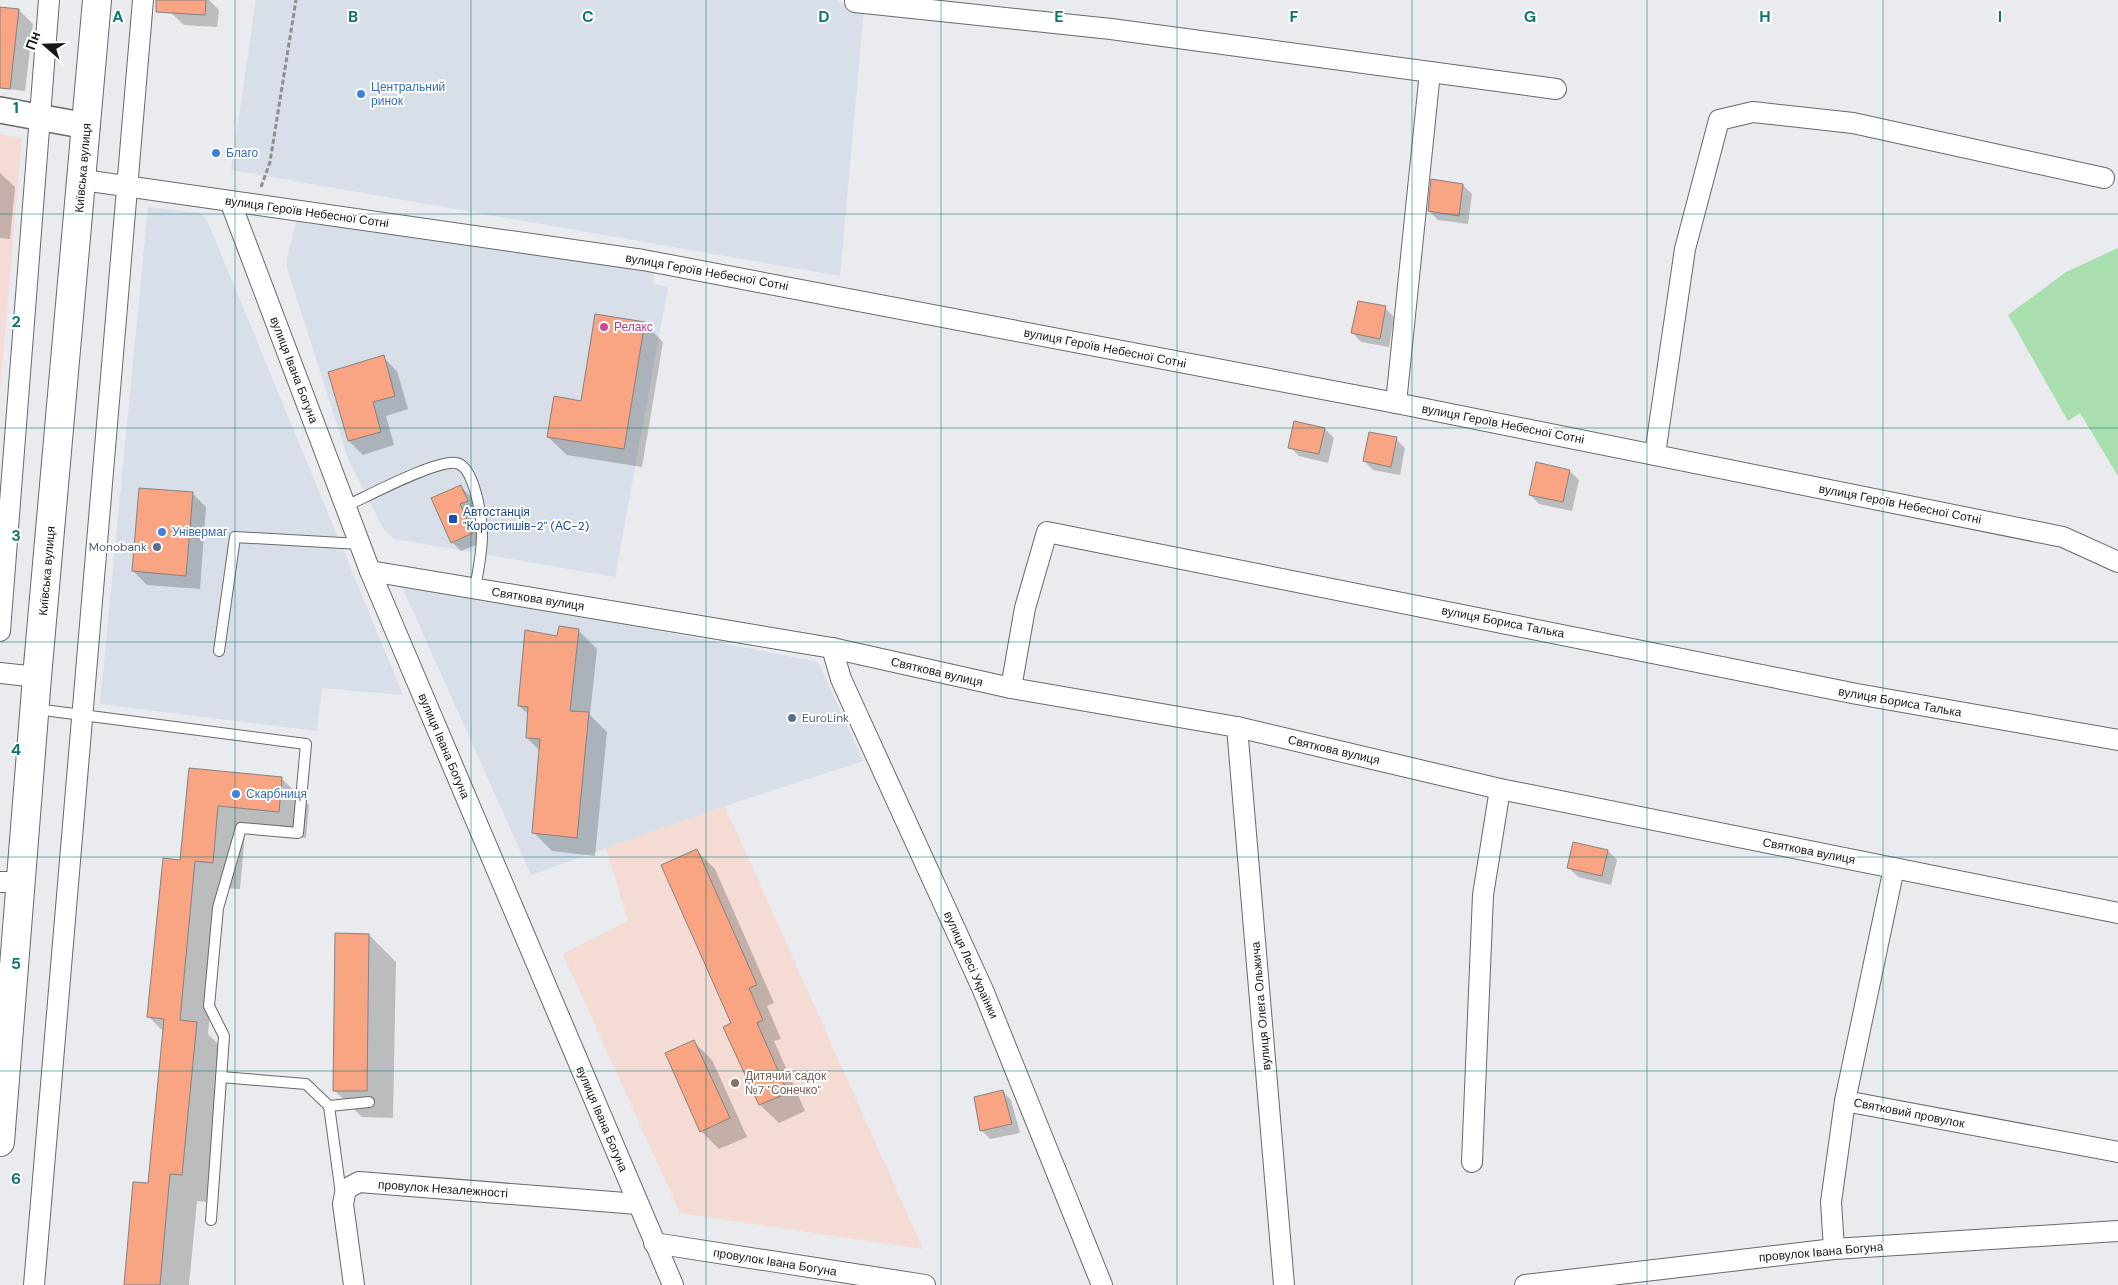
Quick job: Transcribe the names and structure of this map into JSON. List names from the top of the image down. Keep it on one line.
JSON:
{"streets":{"main road":["Київська вулиця"],"street":["вулиця Героїв Небесної Сотні","вулиця Івана Богуна","Святкова вулиця","вулиця Бориса Талька","вулиця Лесі Українки","вулиця Олега Ольжича","Святковий провулок","провулок Незалежності","провулок Івана Богуна"]},"crossings":[["Київська вулиця","вулиця Героїв Небесної Сотні"],["вулиця Героїв Небесної Сотні","вулиця Івана Богуна"],["вулиця Івана Богуна","Святкова вулиця"],["вулиця Івана Богуна","провулок Незалежності"],["вулиця Івана Богуна","провулок Івана Богуна"],["Святкова вулиця","вулиця Бориса Талька"],["Святкова вулиця","вулиця Лесі Українки"],["Святкова вулиця","вулиця Олега Ольжича"],["Святкова вулиця","Святковий провулок"]],"places":{"other":["Центральний ринок","Благо","Релакс","Універмаг","Monobank","EuroLink","Скарбниця","Дитячий садок №7 \"Сонечко\""],"transit":["Автостанція \"Коростишів-2\" (АС-2)"]},"north":"left","grid":{"columns":["A","B","C","D","E","F","G","H","I"],"rows":["1","2","3","4","5","6"]}}
